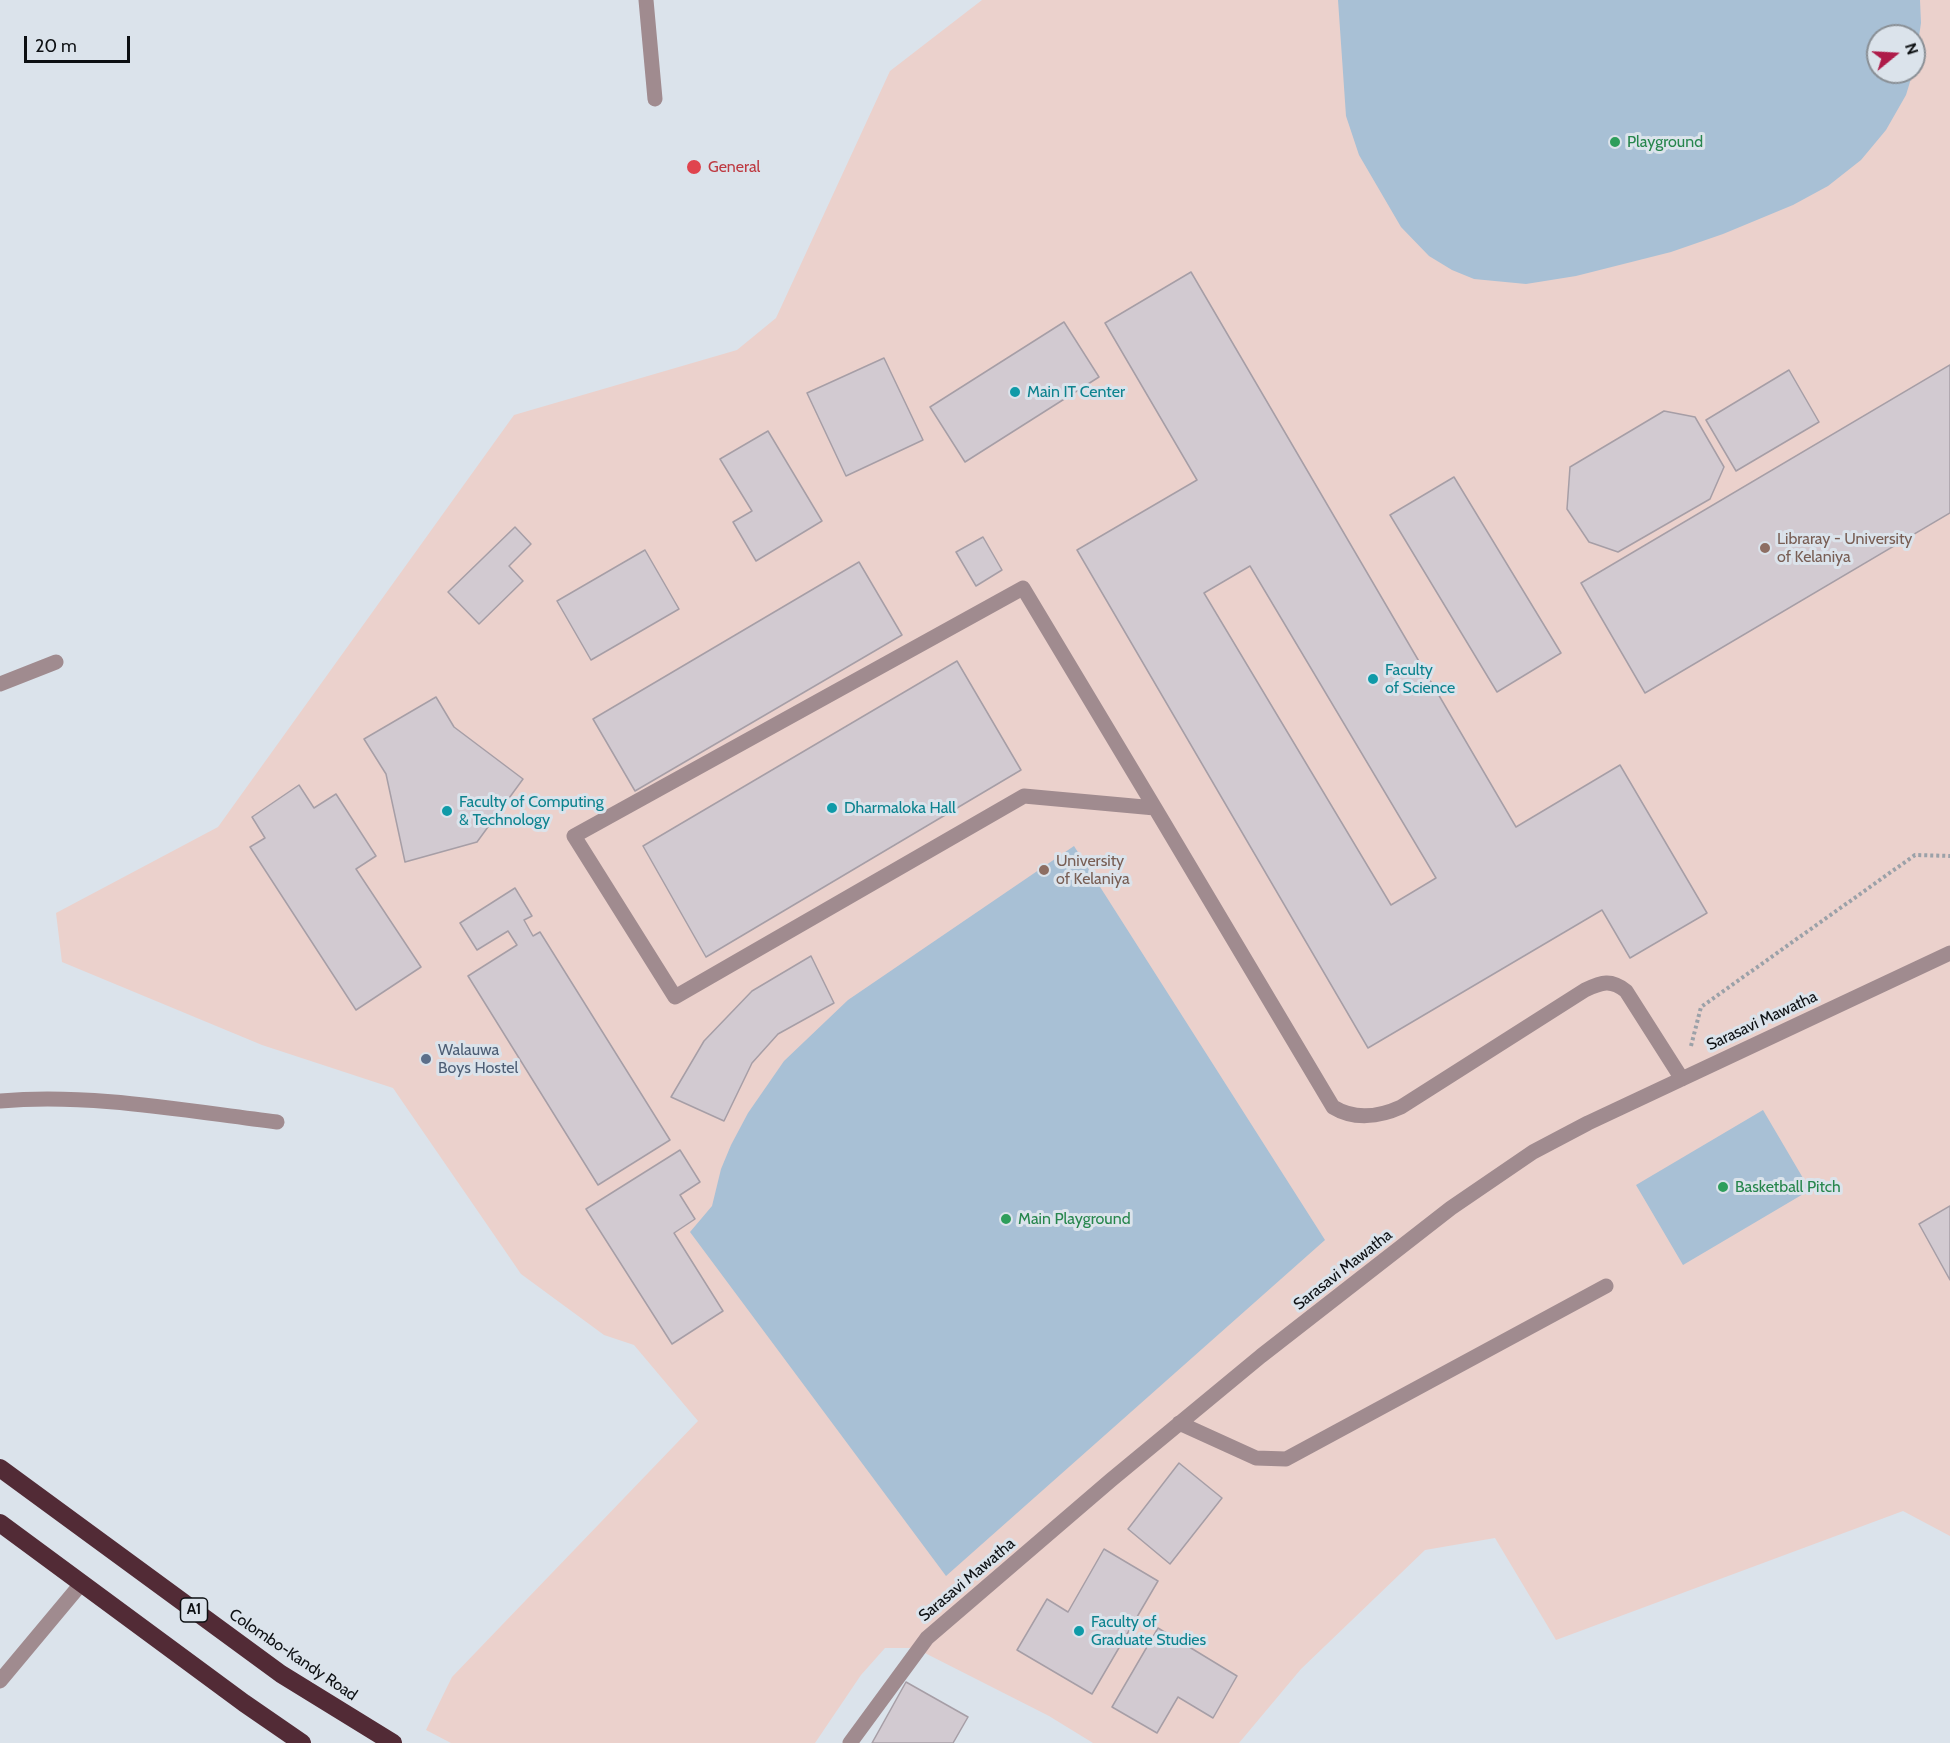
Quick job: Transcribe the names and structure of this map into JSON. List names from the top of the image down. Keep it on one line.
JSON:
{"streets":{"highway":["A1","Colombo-Kandy Road"],"street":["Sarasavi Mawatha"]},"places":["Playground","General","Main IT Center","Libraray - University of Kelaniya","Faculty of Science","Dharmaloka Hall","Faculty of Computing & Technology","University of Kelaniya","Walauwa Boys Hostel","Basketball Pitch","Main Playground","Faculty of Graduate Studies"],"scale_bar":"20 m","north":"right"}
